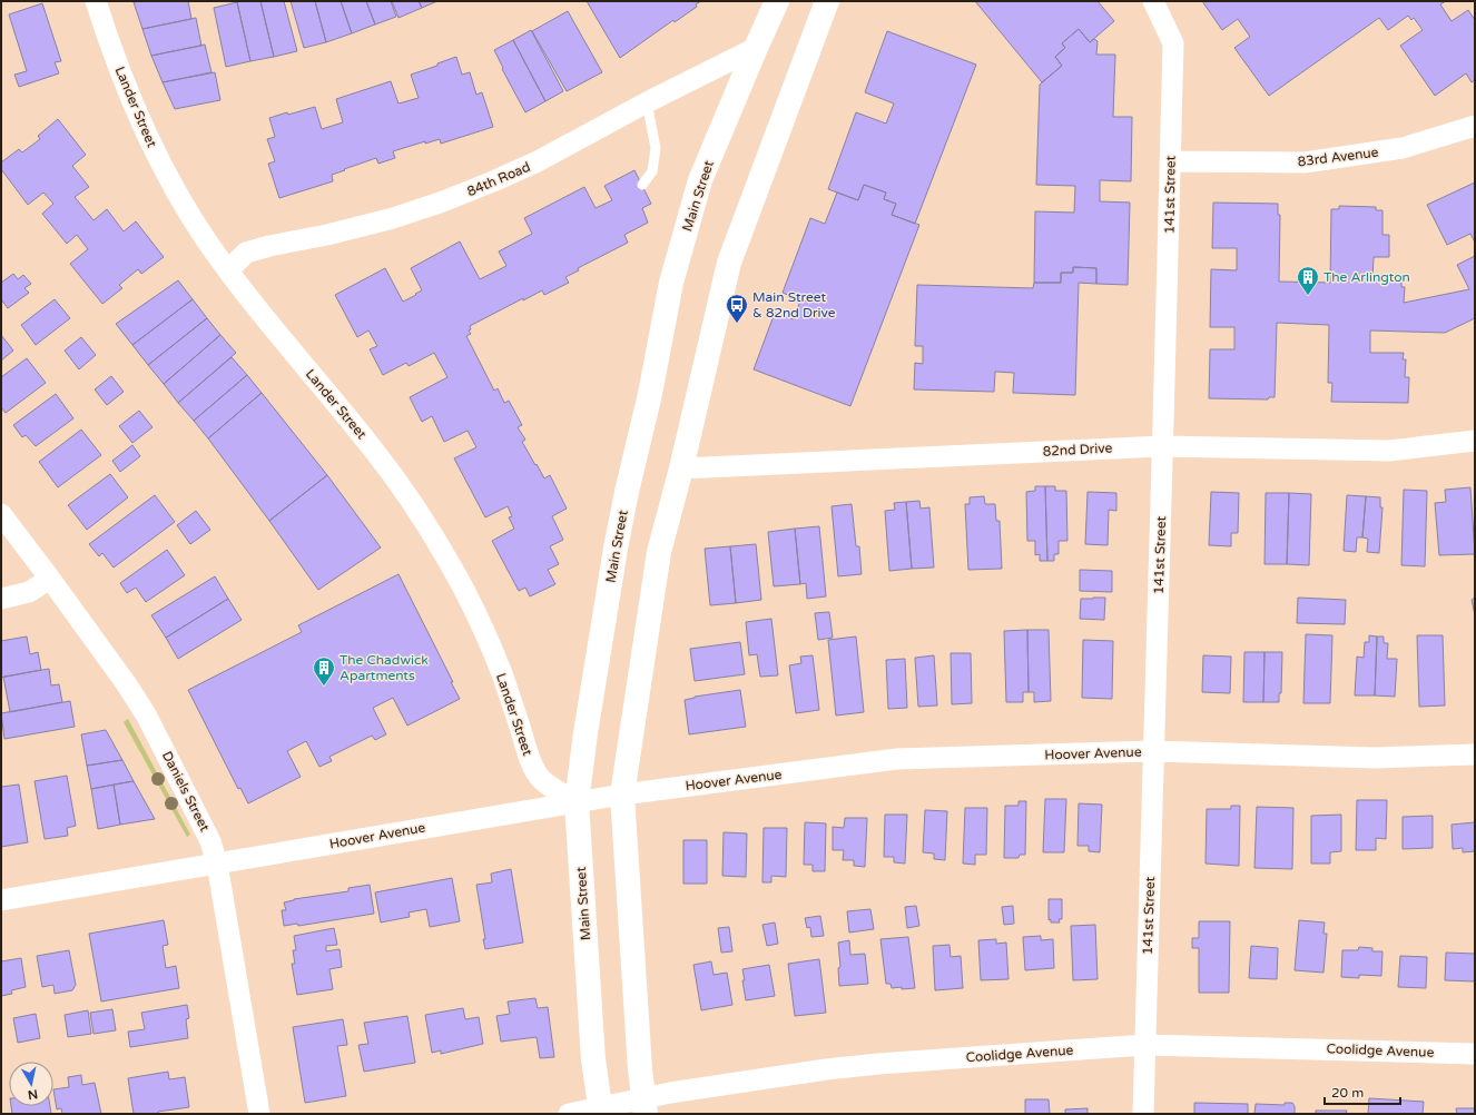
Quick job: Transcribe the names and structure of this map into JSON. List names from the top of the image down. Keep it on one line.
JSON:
{"streets":{"main road":["Main Street"],"street":["Lander Street","83rd Avenue","84th Road","141st Street","82nd Drive","Hoover Avenue","Daniels Street","Coolidge Avenue"]},"crossings":[["Lander Street","84th Road"],["Lander Street","Main Street"],["Lander Street","Hoover Avenue"],["83rd Avenue","141st Street"],["84th Road","Main Street"],["141st Street","82nd Drive"],["141st Street","Hoover Avenue"],["141st Street","Coolidge Avenue"],["Main Street","Hoover Avenue"],["Main Street","Coolidge Avenue"],["Hoover Avenue","Daniels Street"]],"places":{"building":["The Arlington","The Chadwick Apartments"],"bus stop":["Main Street & 82nd Drive"]},"scale_bar":"20 m","north":"bottom"}
